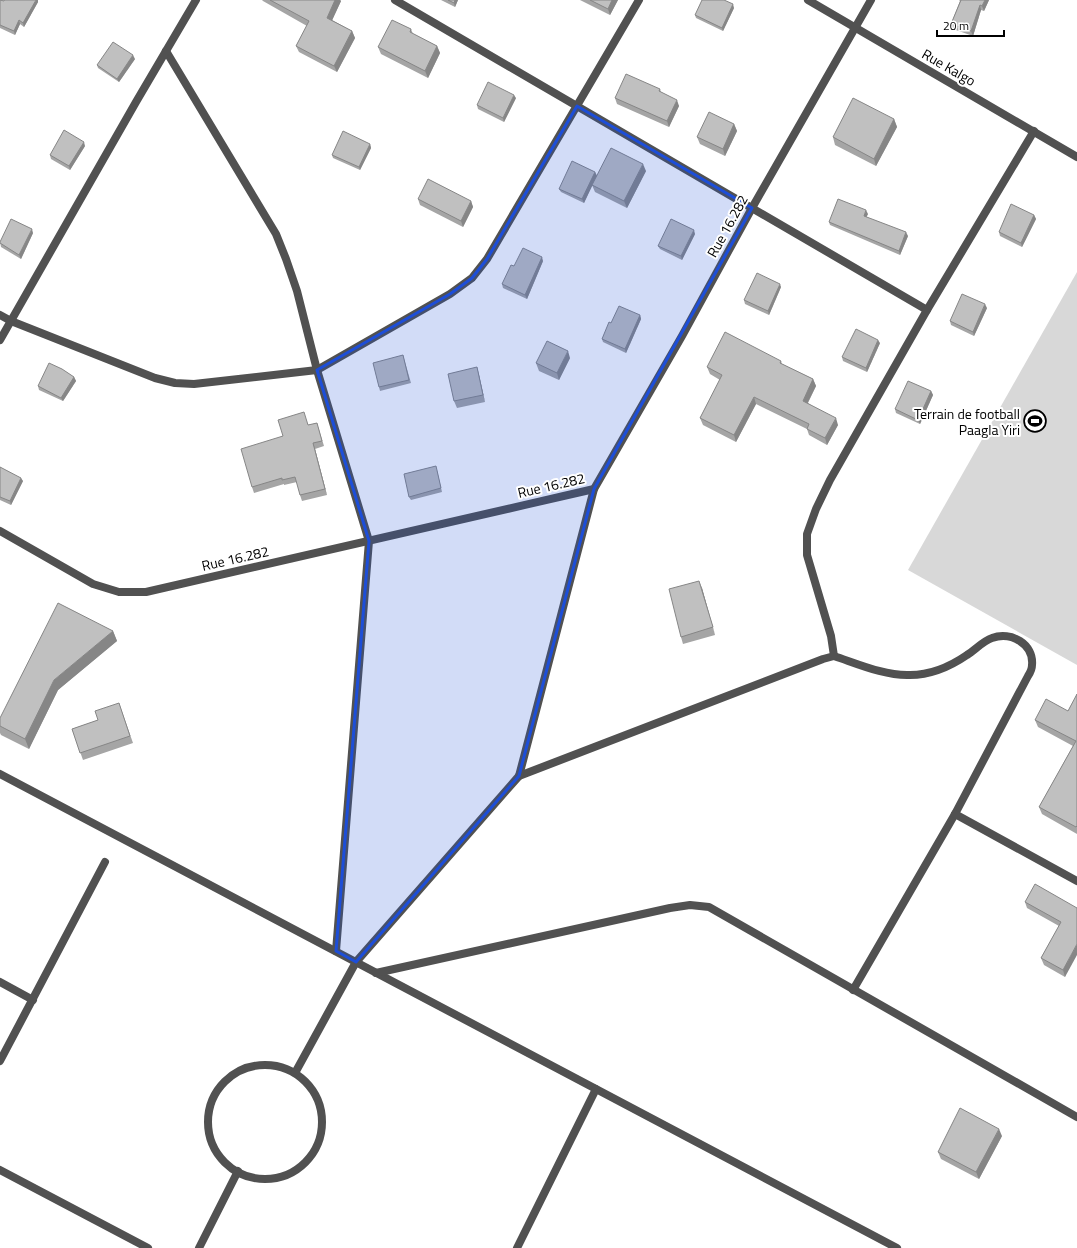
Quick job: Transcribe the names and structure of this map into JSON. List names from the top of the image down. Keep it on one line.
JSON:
{"streets":{"street":["Rue Kalgo","Rue 16.282"]},"crossings":[["Rue Kalgo","Rue 16.282"]],"places":{"sports":["Terrain de football Paagla Yiri"]},"scale_bar":"20 m"}
